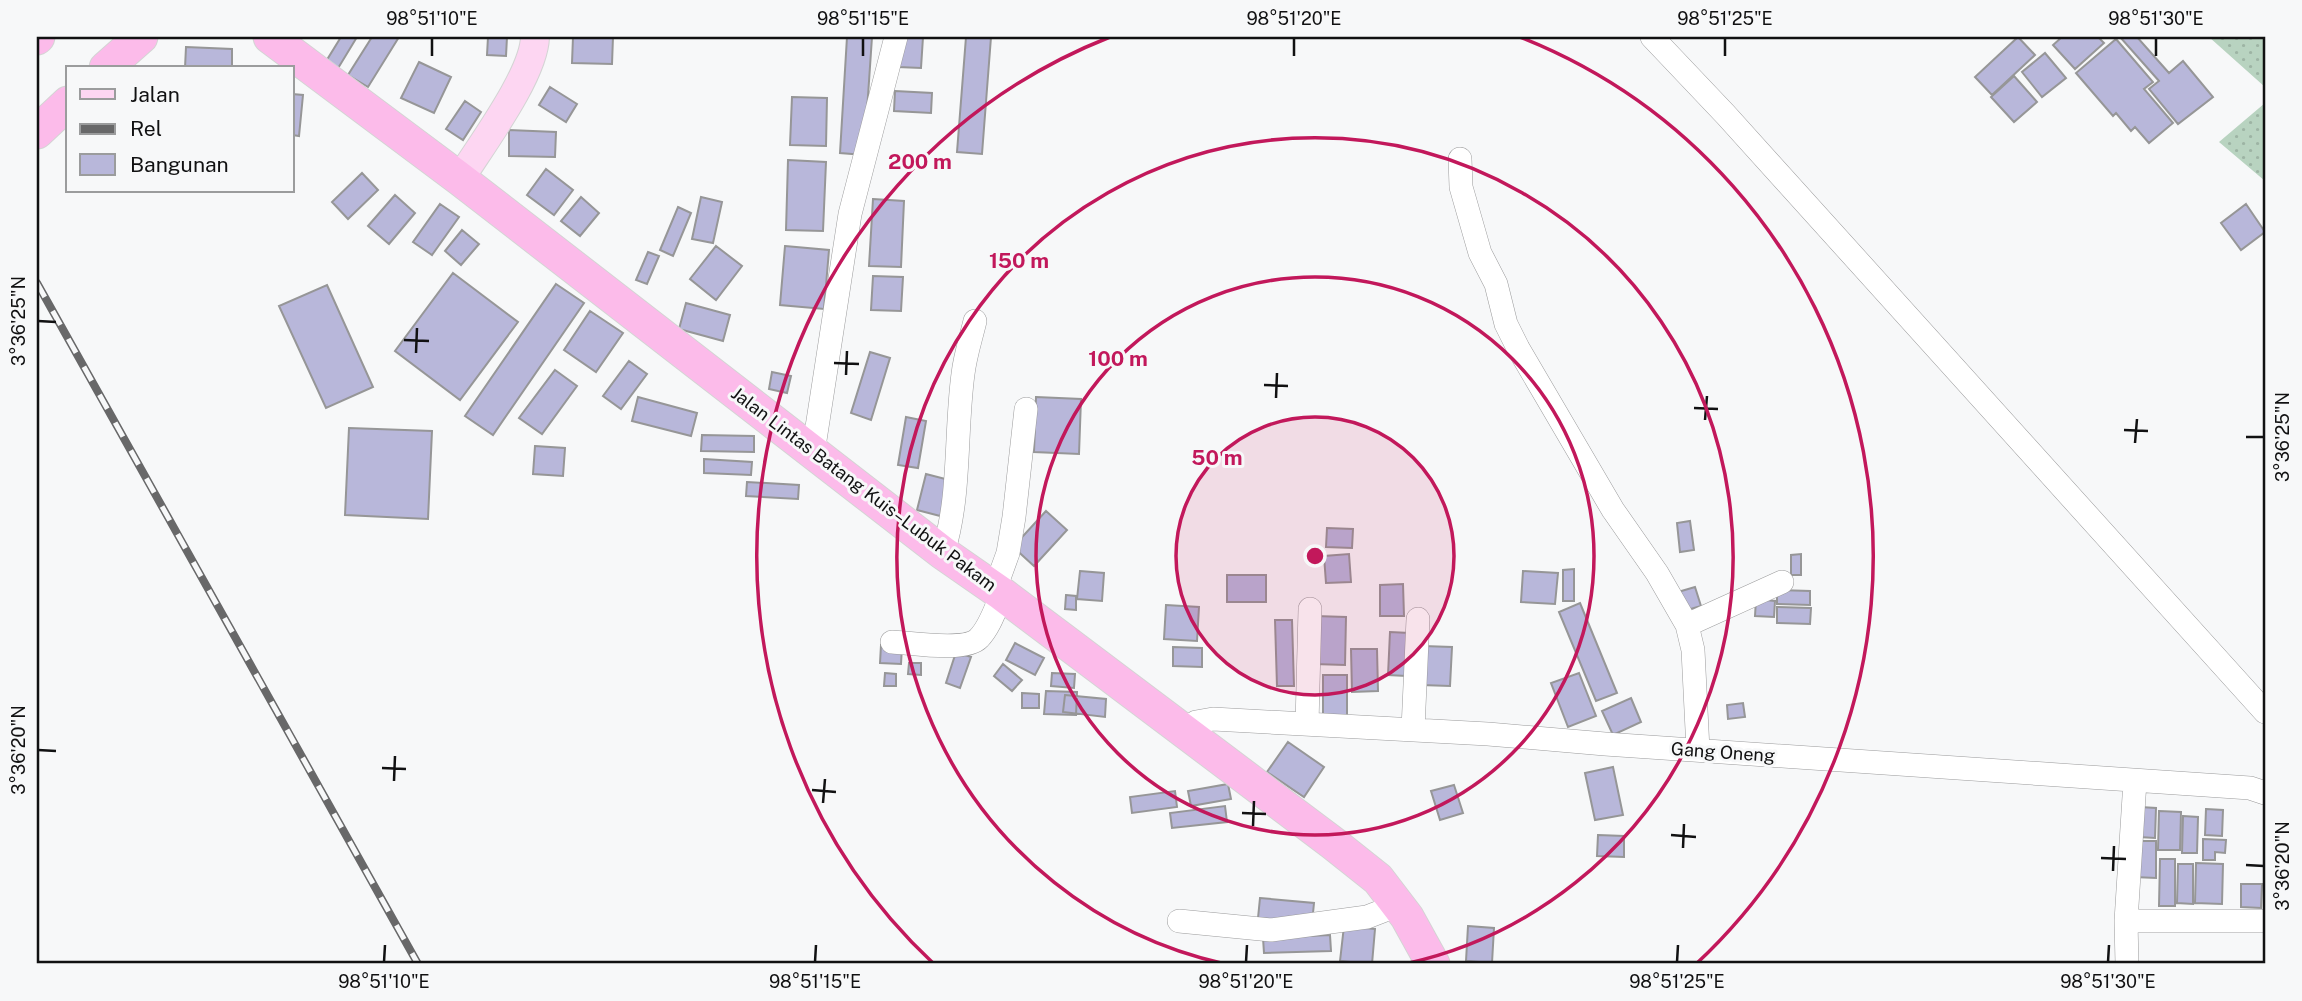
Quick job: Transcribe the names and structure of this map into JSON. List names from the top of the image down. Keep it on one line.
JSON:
{"streets":{"highway":["Jalan Lintas Batang Kuis–Lubuk Pakam"],"street":["Gang Oneng"]},"crossings":[["Jalan Lintas Batang Kuis–Lubuk Pakam","Gang Oneng"]],"legend":["Jalan","Rel","Bangunan"],"coordinates":["98°51'10\"E","98°51'15\"E","98°51'20\"E","98°51'25\"E","98°51'30\"E","3°36'25\"N","3°36'20\"N"],"rings":["200 m","150 m","100 m","50 m"]}
